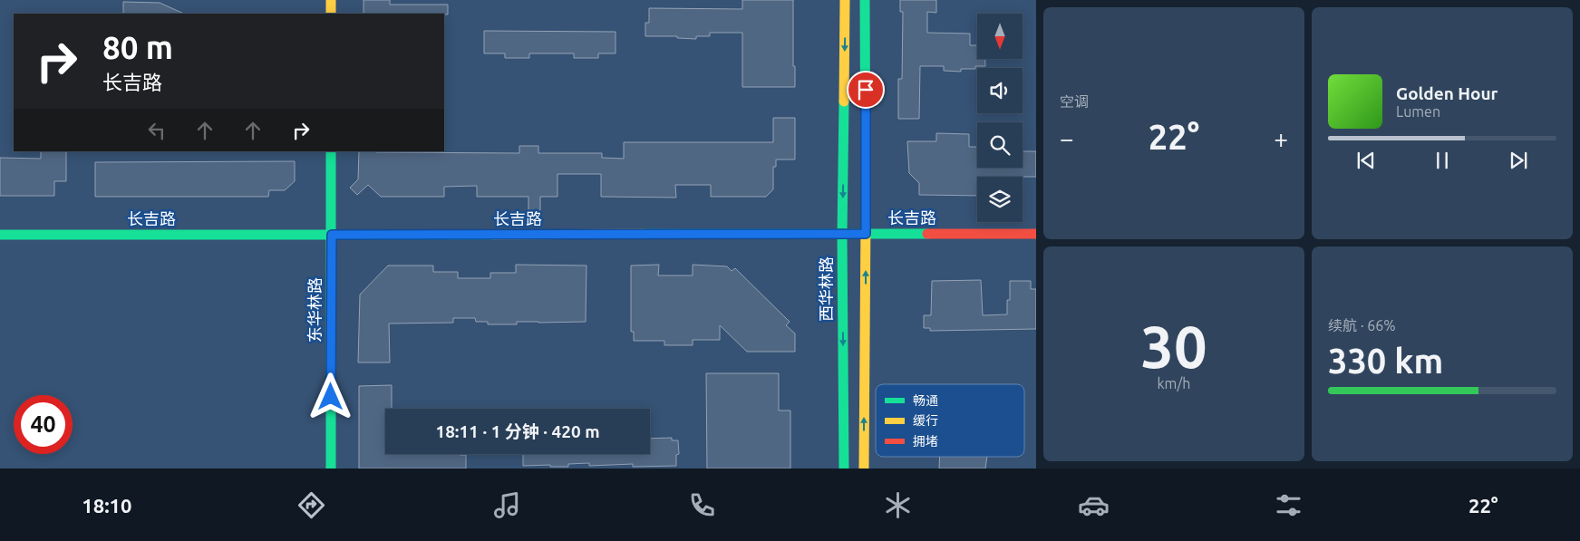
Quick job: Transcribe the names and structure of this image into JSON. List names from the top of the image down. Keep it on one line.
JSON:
{"streets":{"street":["长吉路","西华林路","东华林路"]},"crossings":[["长吉路","西华林路"],["长吉路","东华林路"]],"legend":["畅通","缓行","拥堵"],"north":"bottom","page":{"tile":["空调",["30","km/h"],["续航 · 66%","330 km"]],"turn":["80 m","长吉路"],"song":["Golden Hour","Lumen"],"heat":["−","22°","+"],"limit":"40","trip":"18:11 · 1 分钟 · 420 m","tabs":["18:10","22°"]}}
